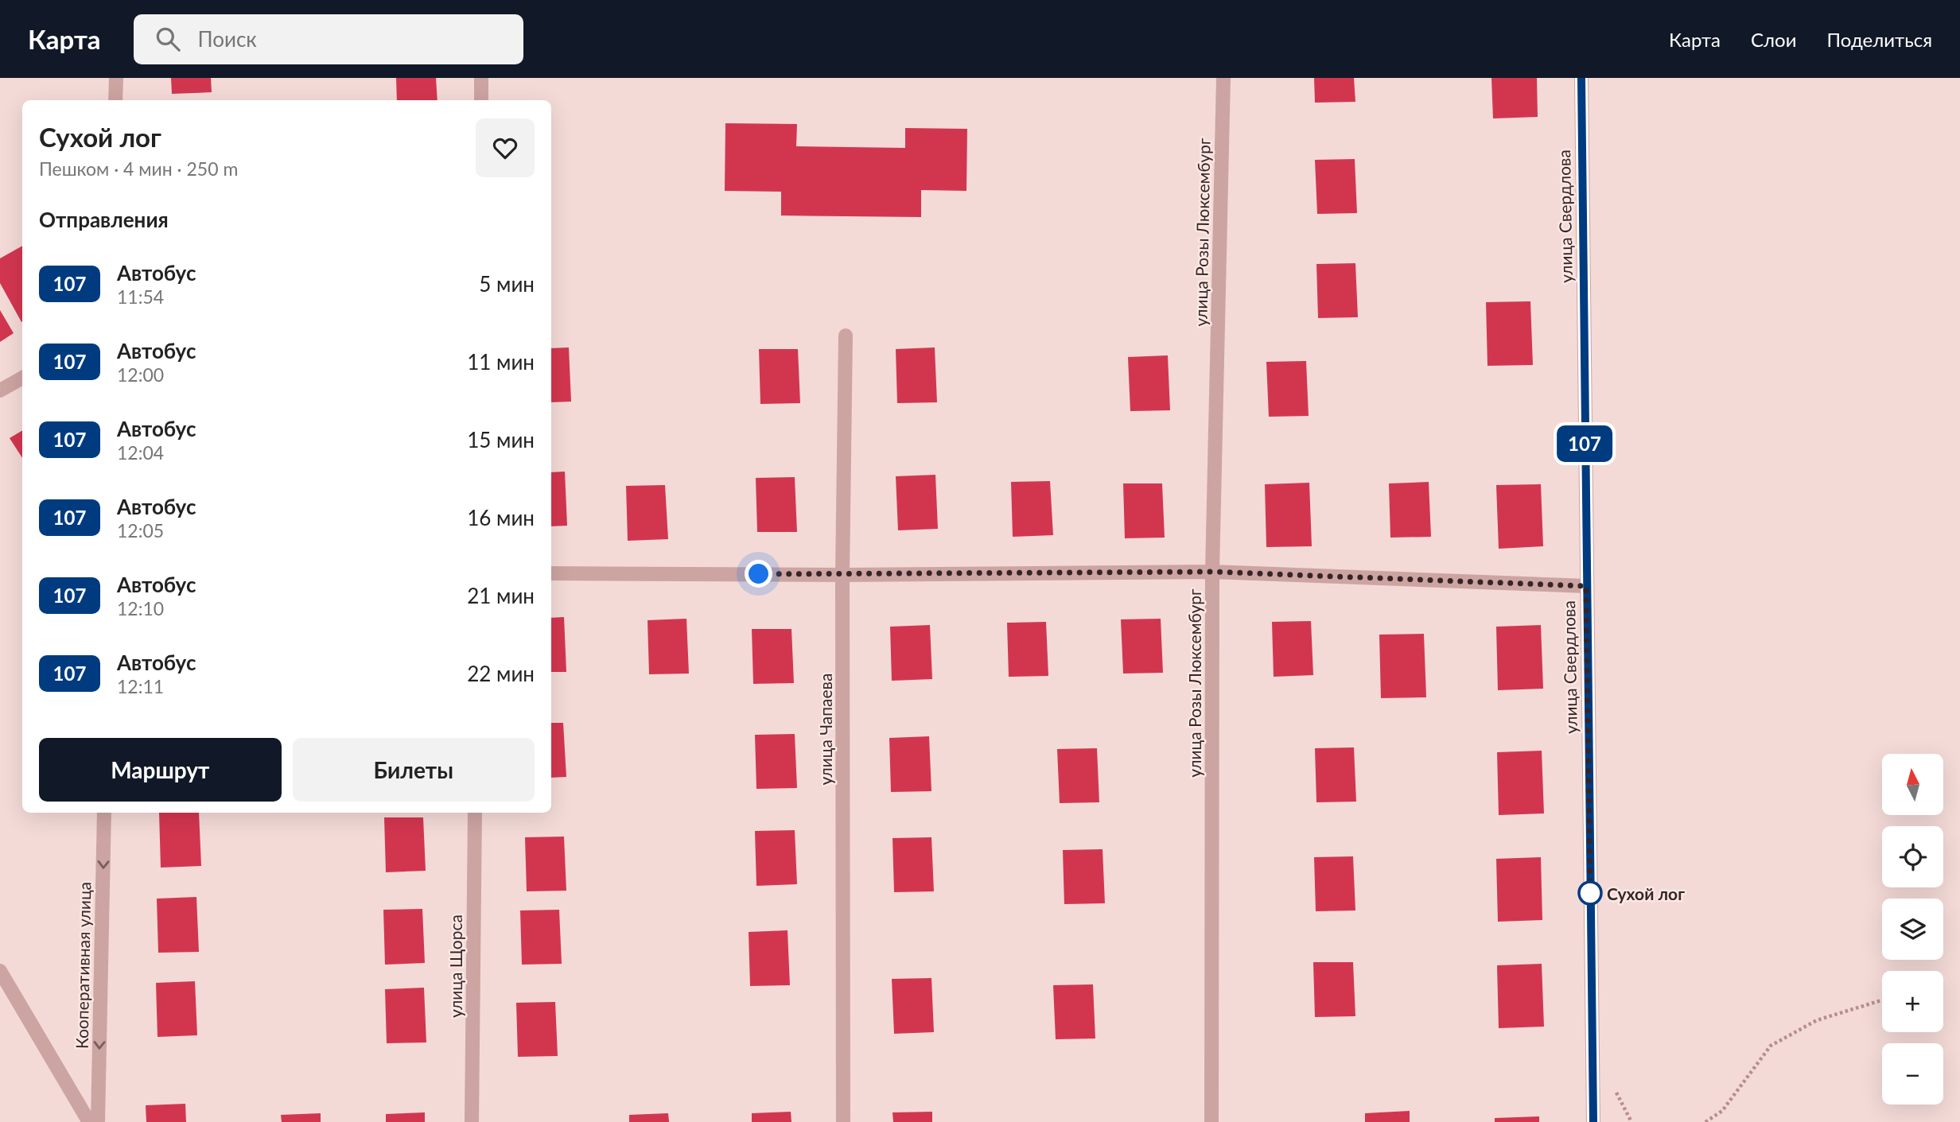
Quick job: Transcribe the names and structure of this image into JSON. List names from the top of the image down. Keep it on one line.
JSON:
{"streets":{"street":["улица Свердлова","улица Розы Люксембург","улица Чапаева","Кооперативная улица","улица Щорса"]},"one_way":["Кооперативная улица"],"places":["Сухой лог"],"lines":["bus line 107"],"north":"top","page":{"header":"Карта","search":"Поиск","nav":["Карта","Слои","Поделиться"],"on_map":"107","heading":[["Сухой лог","Пешком · 4 мин · 250 m"],"Отправления"],"list":[{"mark":"107","name":"Автобус","note":"11:54","value":"5 мин"},{"mark":"107","name":"Автобус","note":"12:00","value":"11 мин"},{"mark":"107","name":"Автобус","note":"12:04","value":"15 мин"},{"mark":"107","name":"Автобус","note":"12:05","value":"16 мин"},{"mark":"107","name":"Автобус","note":"12:10","value":"21 мин"},{"mark":"107","name":"Автобус","note":"12:11","value":"22 мин"}],"buttons":["Маршрут","Билеты"],"map_buttons":["+","−"]}}
